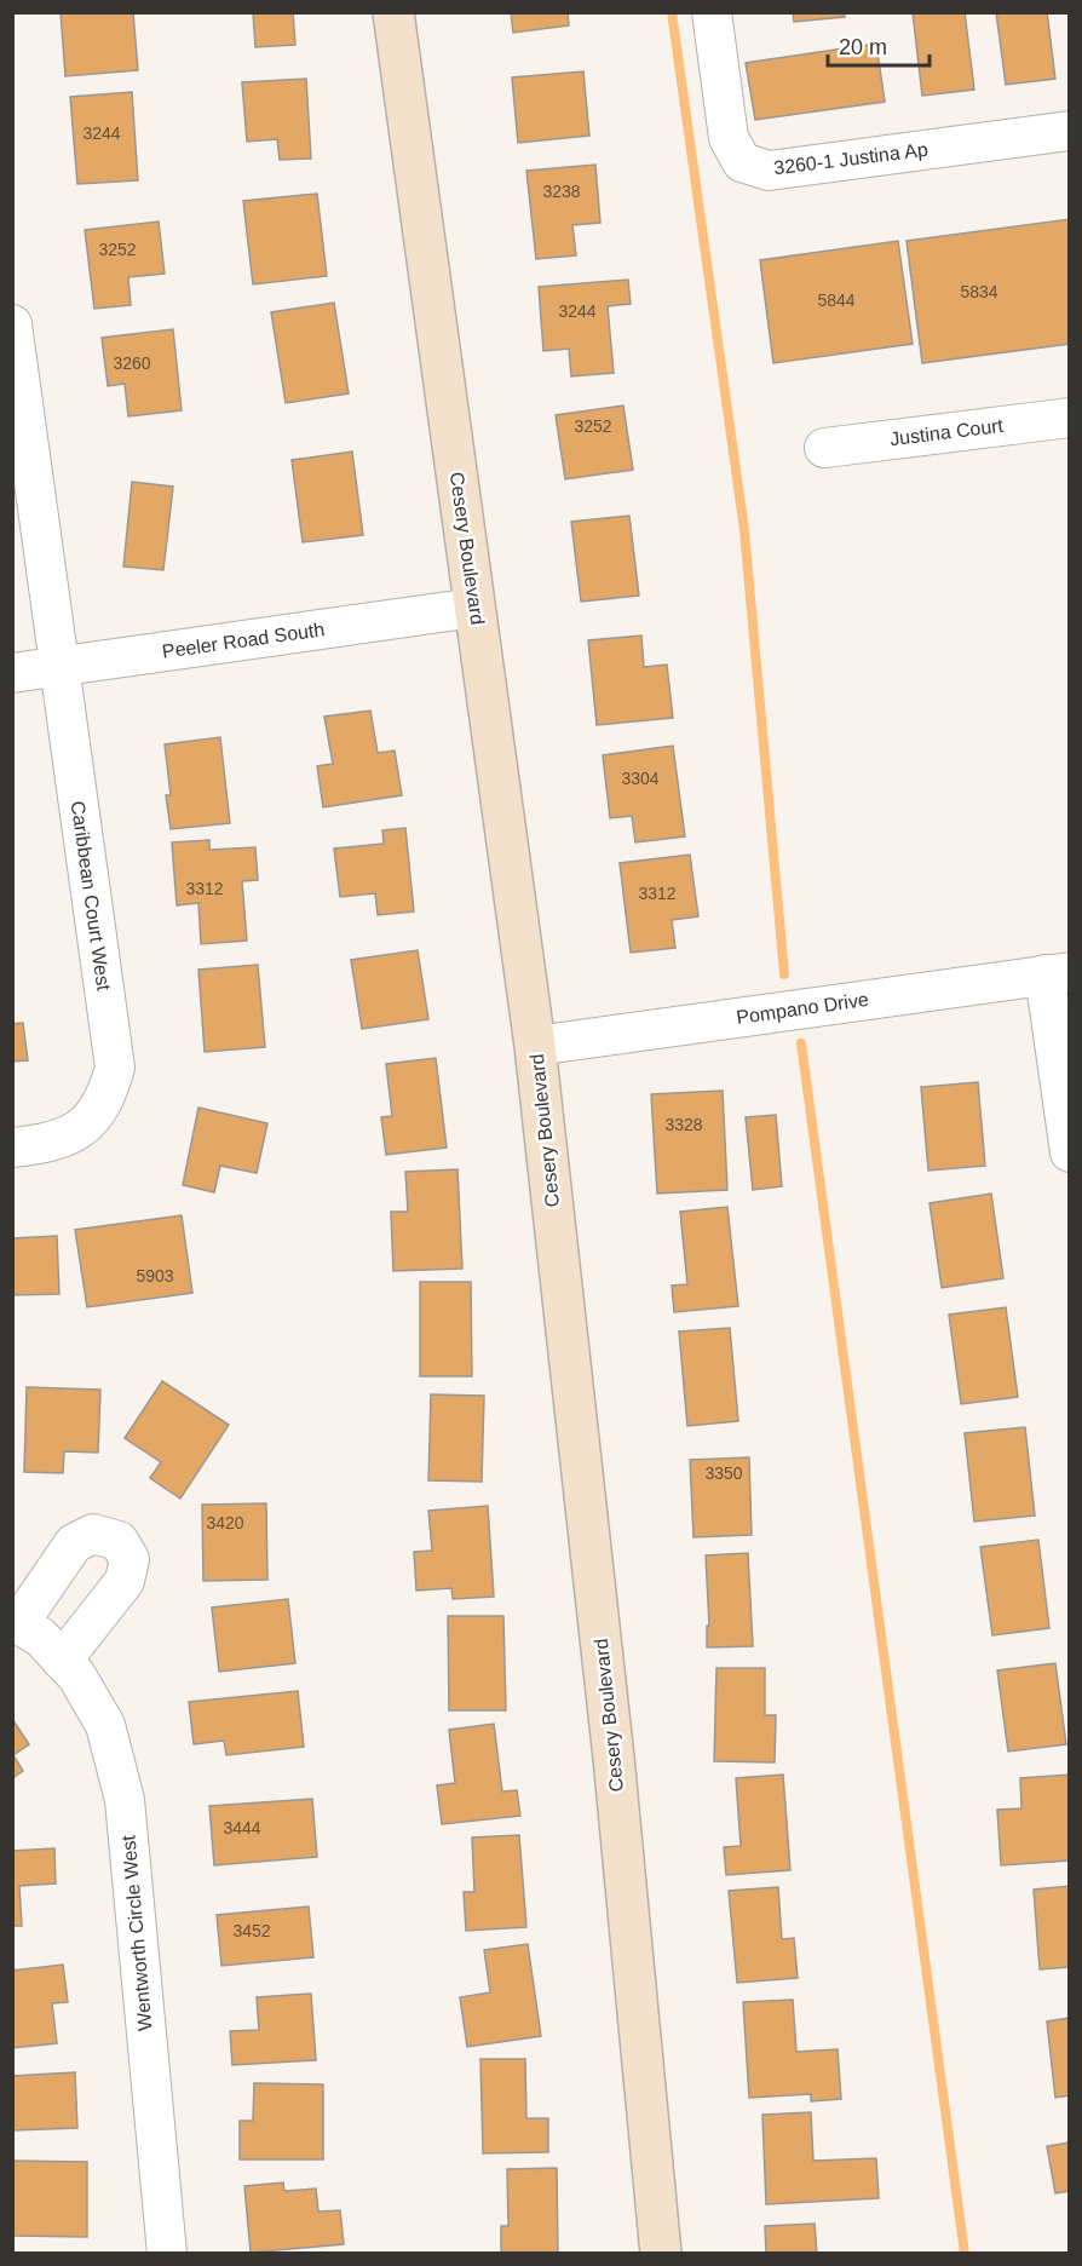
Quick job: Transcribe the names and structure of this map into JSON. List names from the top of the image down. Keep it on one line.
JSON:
{"streets":{"main road":["Cesery Boulevard"],"street":["3260-1 Justina Ap","Justina Court","Peeler Road South","Caribbean Court West","Pompano Drive","Wentworth Circle West"]},"crossings":[["Cesery Boulevard","Peeler Road South"],["Cesery Boulevard","Pompano Drive"],["Peeler Road South","Caribbean Court West"]],"house_numbers":["3244","3238","3252","5834","5844","3244","3260","3252","3304","3312","3312","3328","5903","3350","3420","3444","3452"],"scale_bar":"20 m"}
